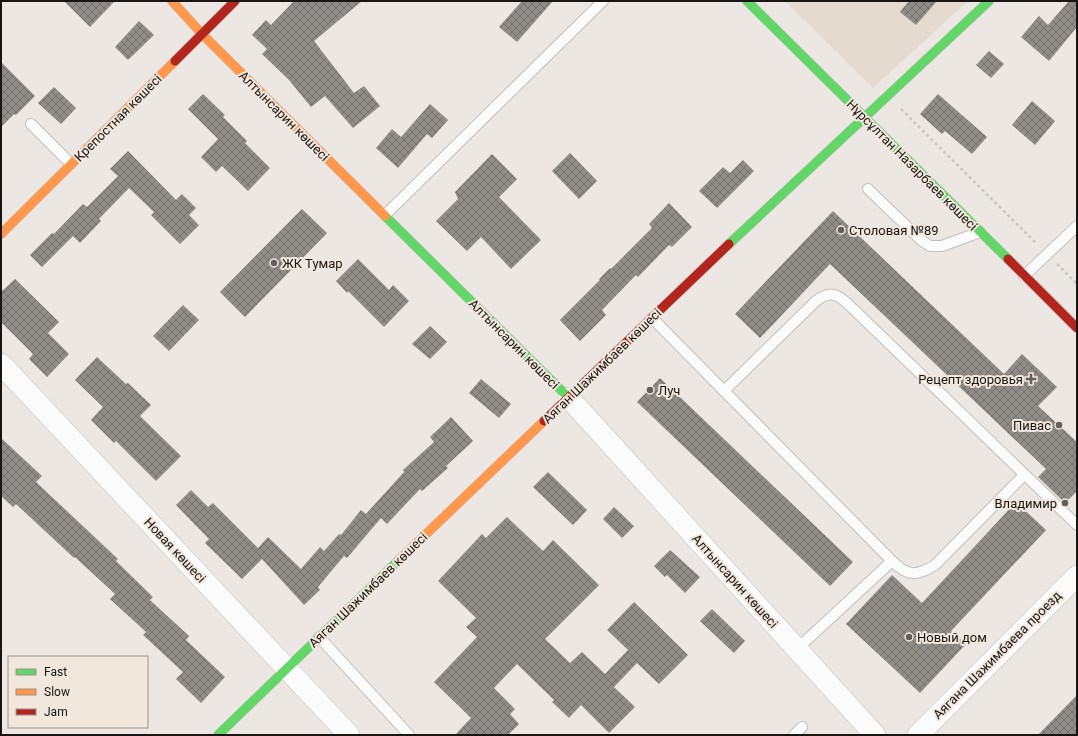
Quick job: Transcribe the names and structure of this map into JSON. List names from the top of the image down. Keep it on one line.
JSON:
{"streets":{"street":["Алтынсарин көшесі","Крепостная көшесі","Нұрсұлтан Назарбаев көшесі","Аяган Шажимбаев көшесі","Новая көшесі","Аягана Шажимбаева проезд"]},"crossings":[["Алтынсарин көшесі","Крепостная көшесі"],["Алтынсарин көшесі","Аяган Шажимбаев көшесі"],["Нұрсұлтан Назарбаев көшесі","Аяган Шажимбаев көшесі"],["Аяган Шажимбаев көшесі","Новая көшесі"]],"places":{"other":["Столовая №89","ЖК Тумар","Луч","Пивас","Владимир","Новый дом"],"health":["Рецепт здоровья"]},"legend":["Fast","Slow","Jam"]}
